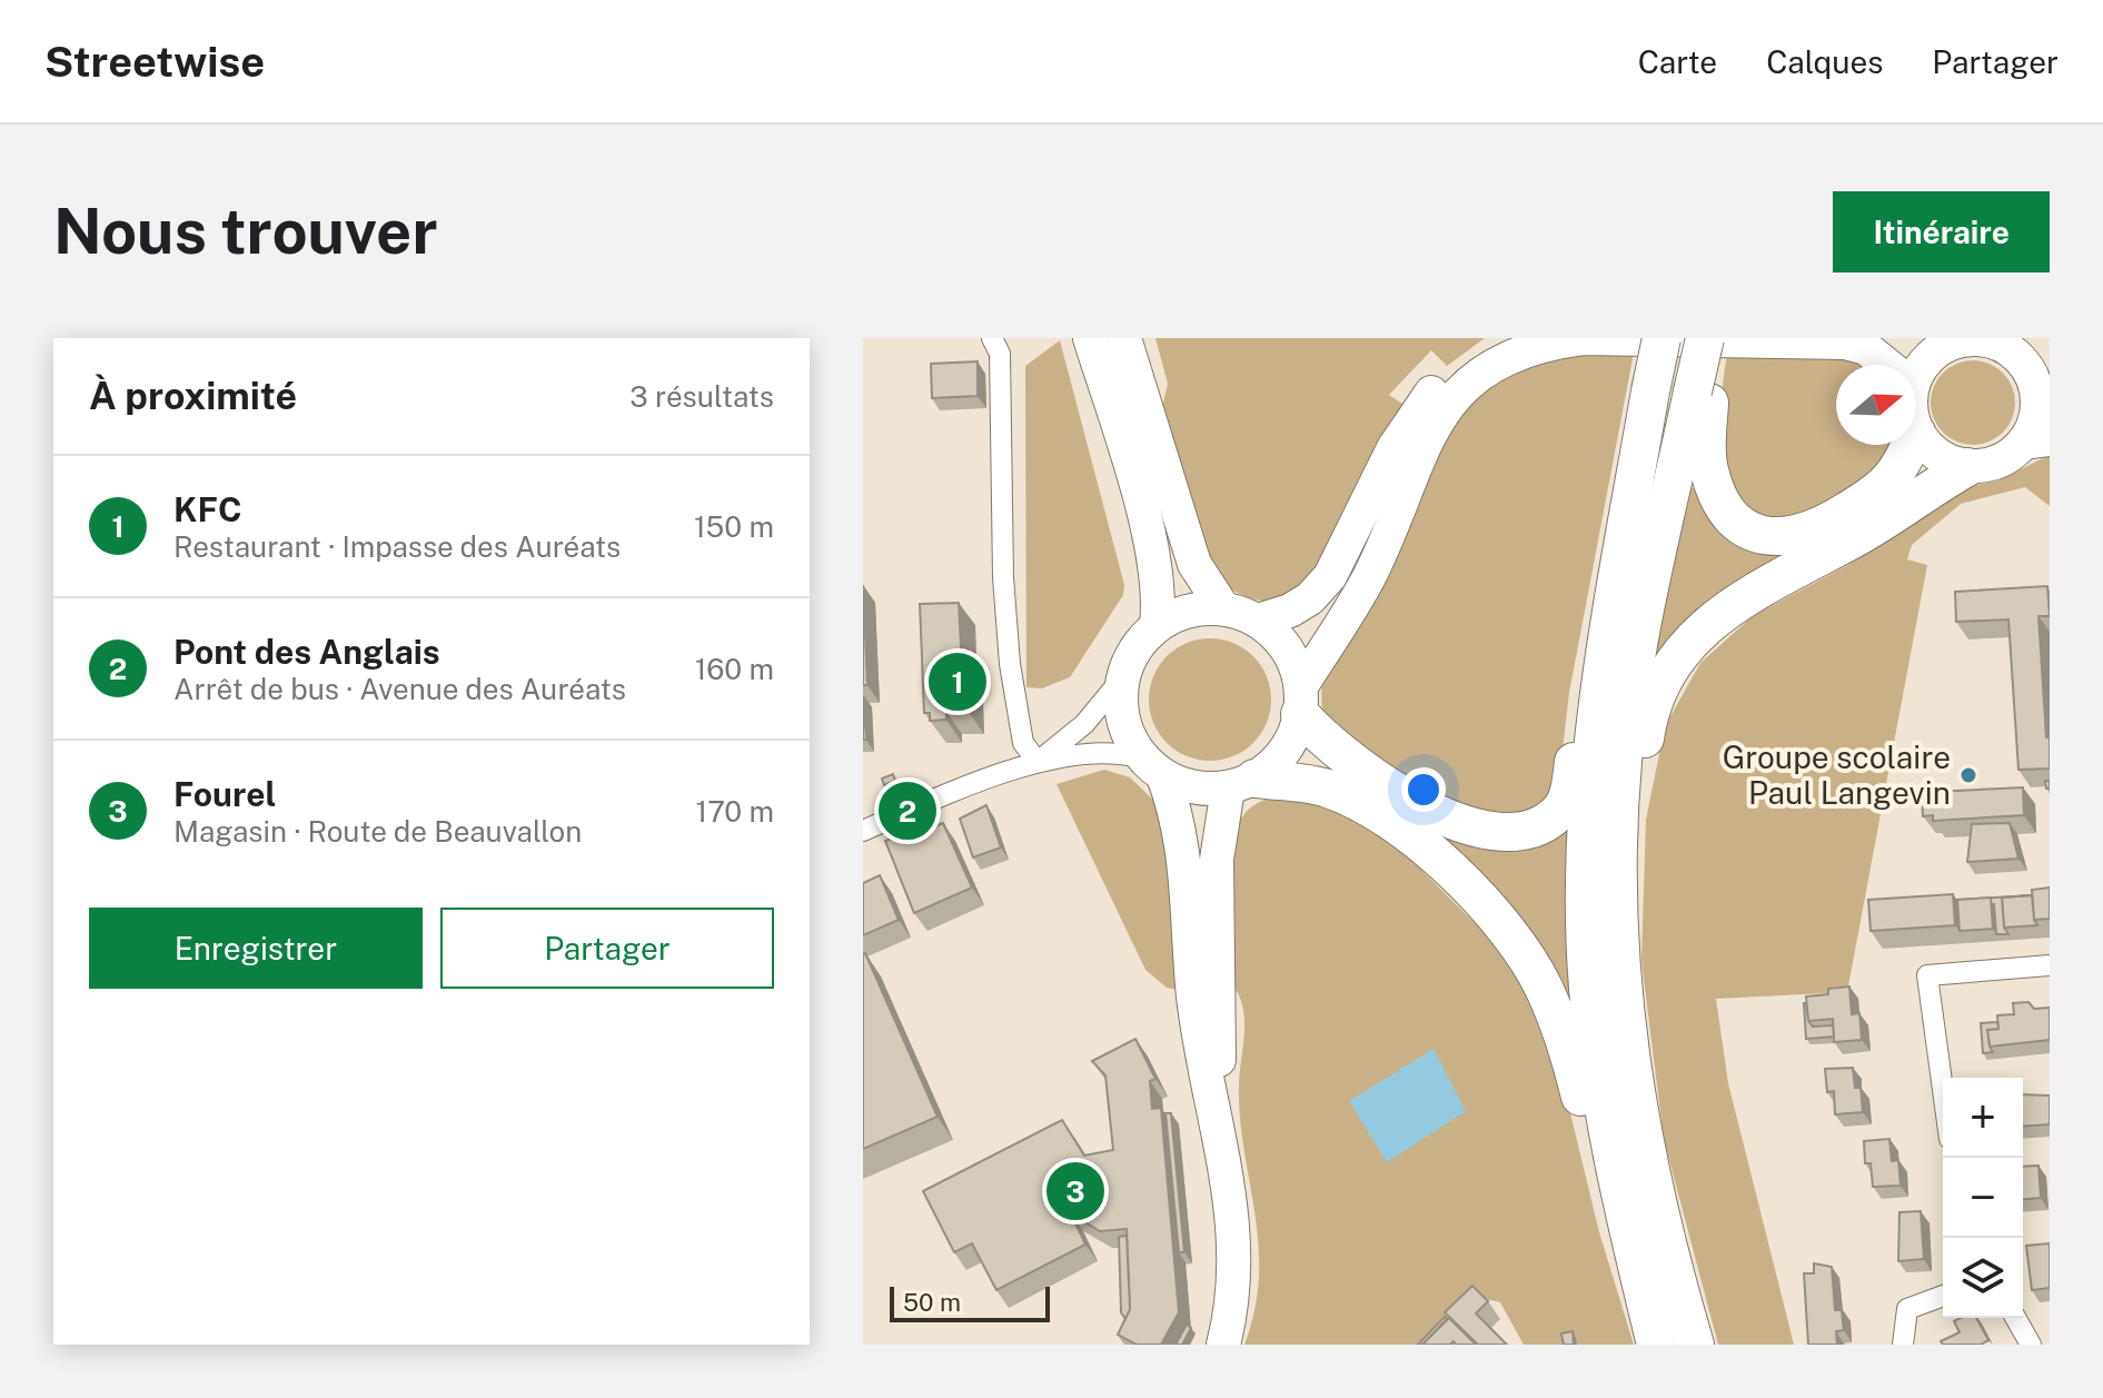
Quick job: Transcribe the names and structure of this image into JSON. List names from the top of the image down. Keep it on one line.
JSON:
{"places":["Groupe scolaire Paul Langevin"],"scale_bar":"50 m","north":"right","page":{"header":"Streetwise","nav":["Carte","Calques","Partager"],"buttons":["Itinéraire",["Enregistrer","Partager"]],"title":"Nous trouver","heading":["À proximité","3 résultats"],"list":[{"mark":"1","name":"KFC","note":"Restaurant · Impasse des Auréats","value":"150 m"},{"mark":"2","name":"Pont des Anglais","note":"Arrêt de bus · Avenue des Auréats","value":"160 m"},{"mark":"3","name":"Fourel","note":"Magasin · Route de Beauvallon","value":"170 m"}],"pins":["1","2","3"],"map_buttons":["+","−"],"scale":"50 m"}}
